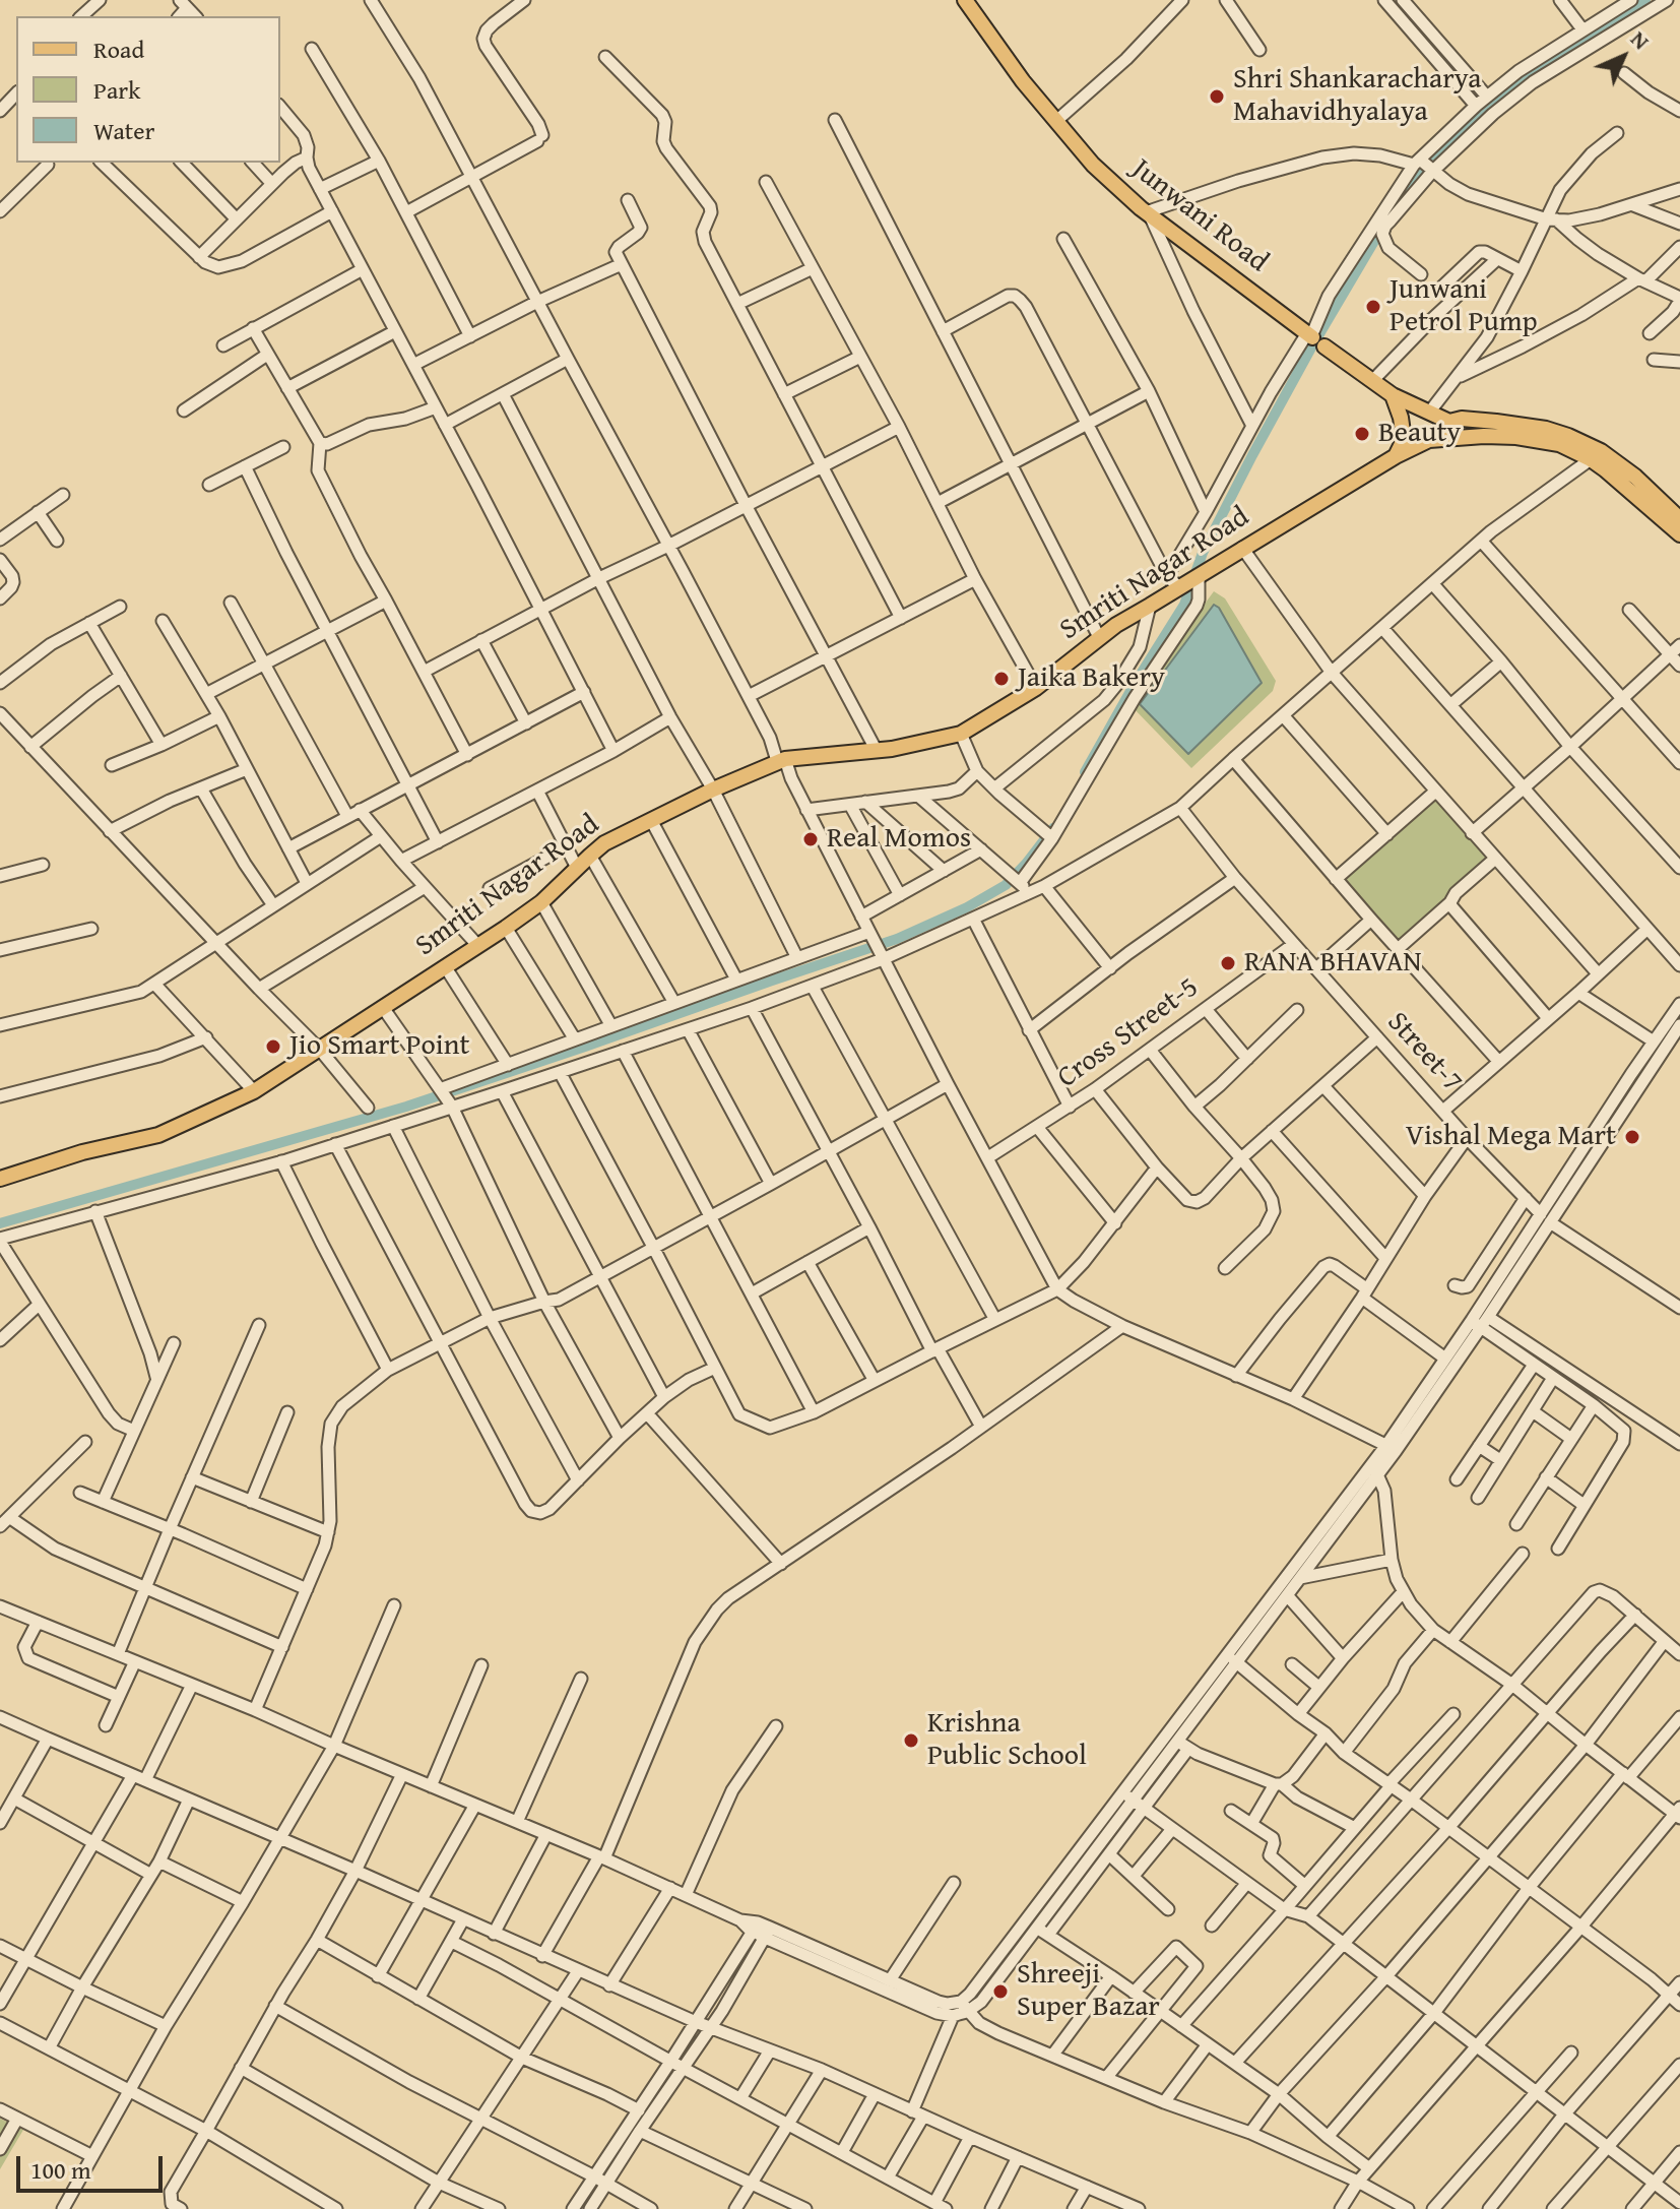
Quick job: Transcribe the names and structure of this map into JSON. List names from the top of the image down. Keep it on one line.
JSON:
{"streets":{"main road":["Junwani Road","Smriti Nagar Road"],"street":["Cross Street-5","Street-7"]},"crossings":[["Junwani Road","Smriti Nagar Road"],["Cross Street-5","Street-7"]],"places":["Shri Shankaracharya Mahavidhyalaya","Junwani Petrol Pump","Beauty","Jaika Bakery","Real Momos","RANA BHAVAN","Jio Smart Point","Vishal Mega Mart","Krishna Public School","Shreeji Super Bazar"],"legend":["Road","Park","Water"],"scale_bar":"100 m","north":"top right"}
